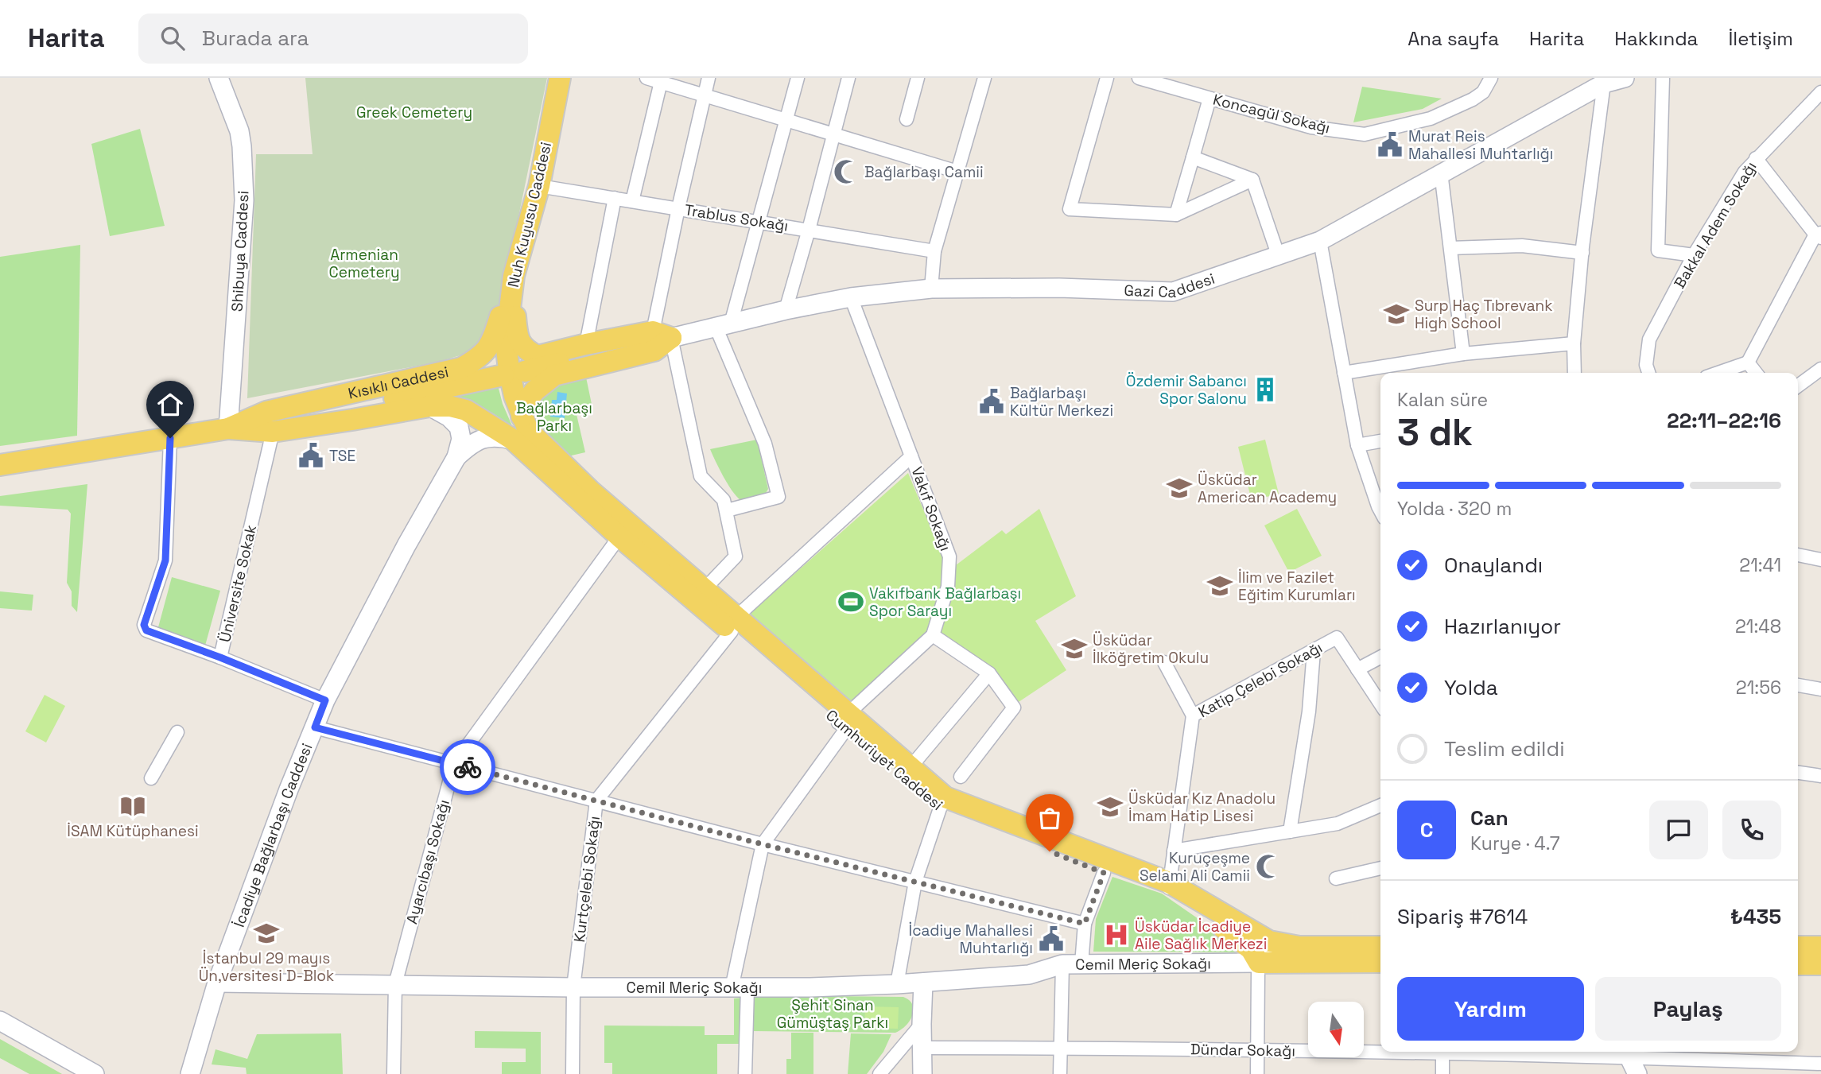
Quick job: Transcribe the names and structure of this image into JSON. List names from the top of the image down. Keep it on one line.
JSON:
{"streets":{"main road":["Nuh Kuyusu Caddesi","Kısıklı Caddesi","Cumhuriyet Caddesi"],"street":["Koncagül Sokağı","Trablus Sokağı","Bakkal Adem Sokağı","Shibuya Caddesi","Gazi Caddesi","Vakıf Sokağı","Üniversite Sokak","Katip Çelebi Sokağı","İcadiye Bağlarbaşı Caddesi","Ayarcıbaşı Sokağı","Kurtçelebi Sokağı","Cemil Meriç Sokağı","Dündar Sokağı"]},"crossings":[["Nuh Kuyusu Caddesi","Trablus Sokağı"],["Nuh Kuyusu Caddesi","Kısıklı Caddesi"],["Nuh Kuyusu Caddesi","Cumhuriyet Caddesi"],["Shibuya Caddesi","Kısıklı Caddesi"],["Gazi Caddesi","Vakıf Sokağı"],["Kısıklı Caddesi","Üniversite Sokak"],["Kısıklı Caddesi","Cumhuriyet Caddesi"],["Kısıklı Caddesi","İcadiye Bağlarbaşı Caddesi"],["Vakıf Sokağı","Cumhuriyet Caddesi"],["Vakıf Sokağı","Kurtçelebi Sokağı"],["Üniversite Sokak","İcadiye Bağlarbaşı Caddesi"],["Katip Çelebi Sokağı","Cumhuriyet Caddesi"],["Cumhuriyet Caddesi","İcadiye Bağlarbaşı Caddesi"],["Cumhuriyet Caddesi","Ayarcıbaşı Sokağı"],["Cumhuriyet Caddesi","Kurtçelebi Sokağı"],["Cumhuriyet Caddesi","Cemil Meriç Sokağı"],["İcadiye Bağlarbaşı Caddesi","Cemil Meriç Sokağı"],["Ayarcıbaşı Sokağı","Cemil Meriç Sokağı"],["Kurtçelebi Sokağı","Cemil Meriç Sokağı"]],"parks":["Greek Cemetery","Armenian Cemetery","Bağlarbaşı Parkı","Şehit Sinan Gümüştaş Parkı"],"places":{"public building":["Murat Reis Mahallesi Muhtarlığı","Bağlarbaşı Kültür Merkezi","TSE","İcadiye Mahallesi Muhtarlığı"],"mosque":["Bağlarbaşı Camii","Kuruçeşme Selami Ali Camii"],"school or university":["Surp Haç Tıbrevank High School","Üsküdar American Academy","İlim ve Fazilet Eğitim Kurumları","Üsküdar İlköğretim Okulu","Üsküdar Kız Anadolu İmam Hatip Lisesi","İstanbul 29 mayıs Ün,versitesi D-Blok"],"building":["Özdemir Sabancı Spor Salonu"],"sports":["Vakıfbank Bağlarbaşı Spor Sarayı"],"library":["İSAM Kütüphanesi"],"hospital":["Üsküdar İcadiye Aile Sağlık Merkezi"]},"north":"bottom","page":{"header":"Harita","search":"Burada ara","nav":["Ana sayfa","Harita","Hakkında","İletişim"],"heading":["3 dk","Kalan süre","22:11–22:16"],"panel":["Can","Kurye · 4.7","Sipariş #7614","₺435"],"bar":"Yolda · 320 m","list":[["Onaylandı","21:41"],["Hazırlanıyor","21:48"],["Yolda","21:56"],"Teslim edildi"],"round":"C","buttons":["Yardım","Paylaş"]}}
